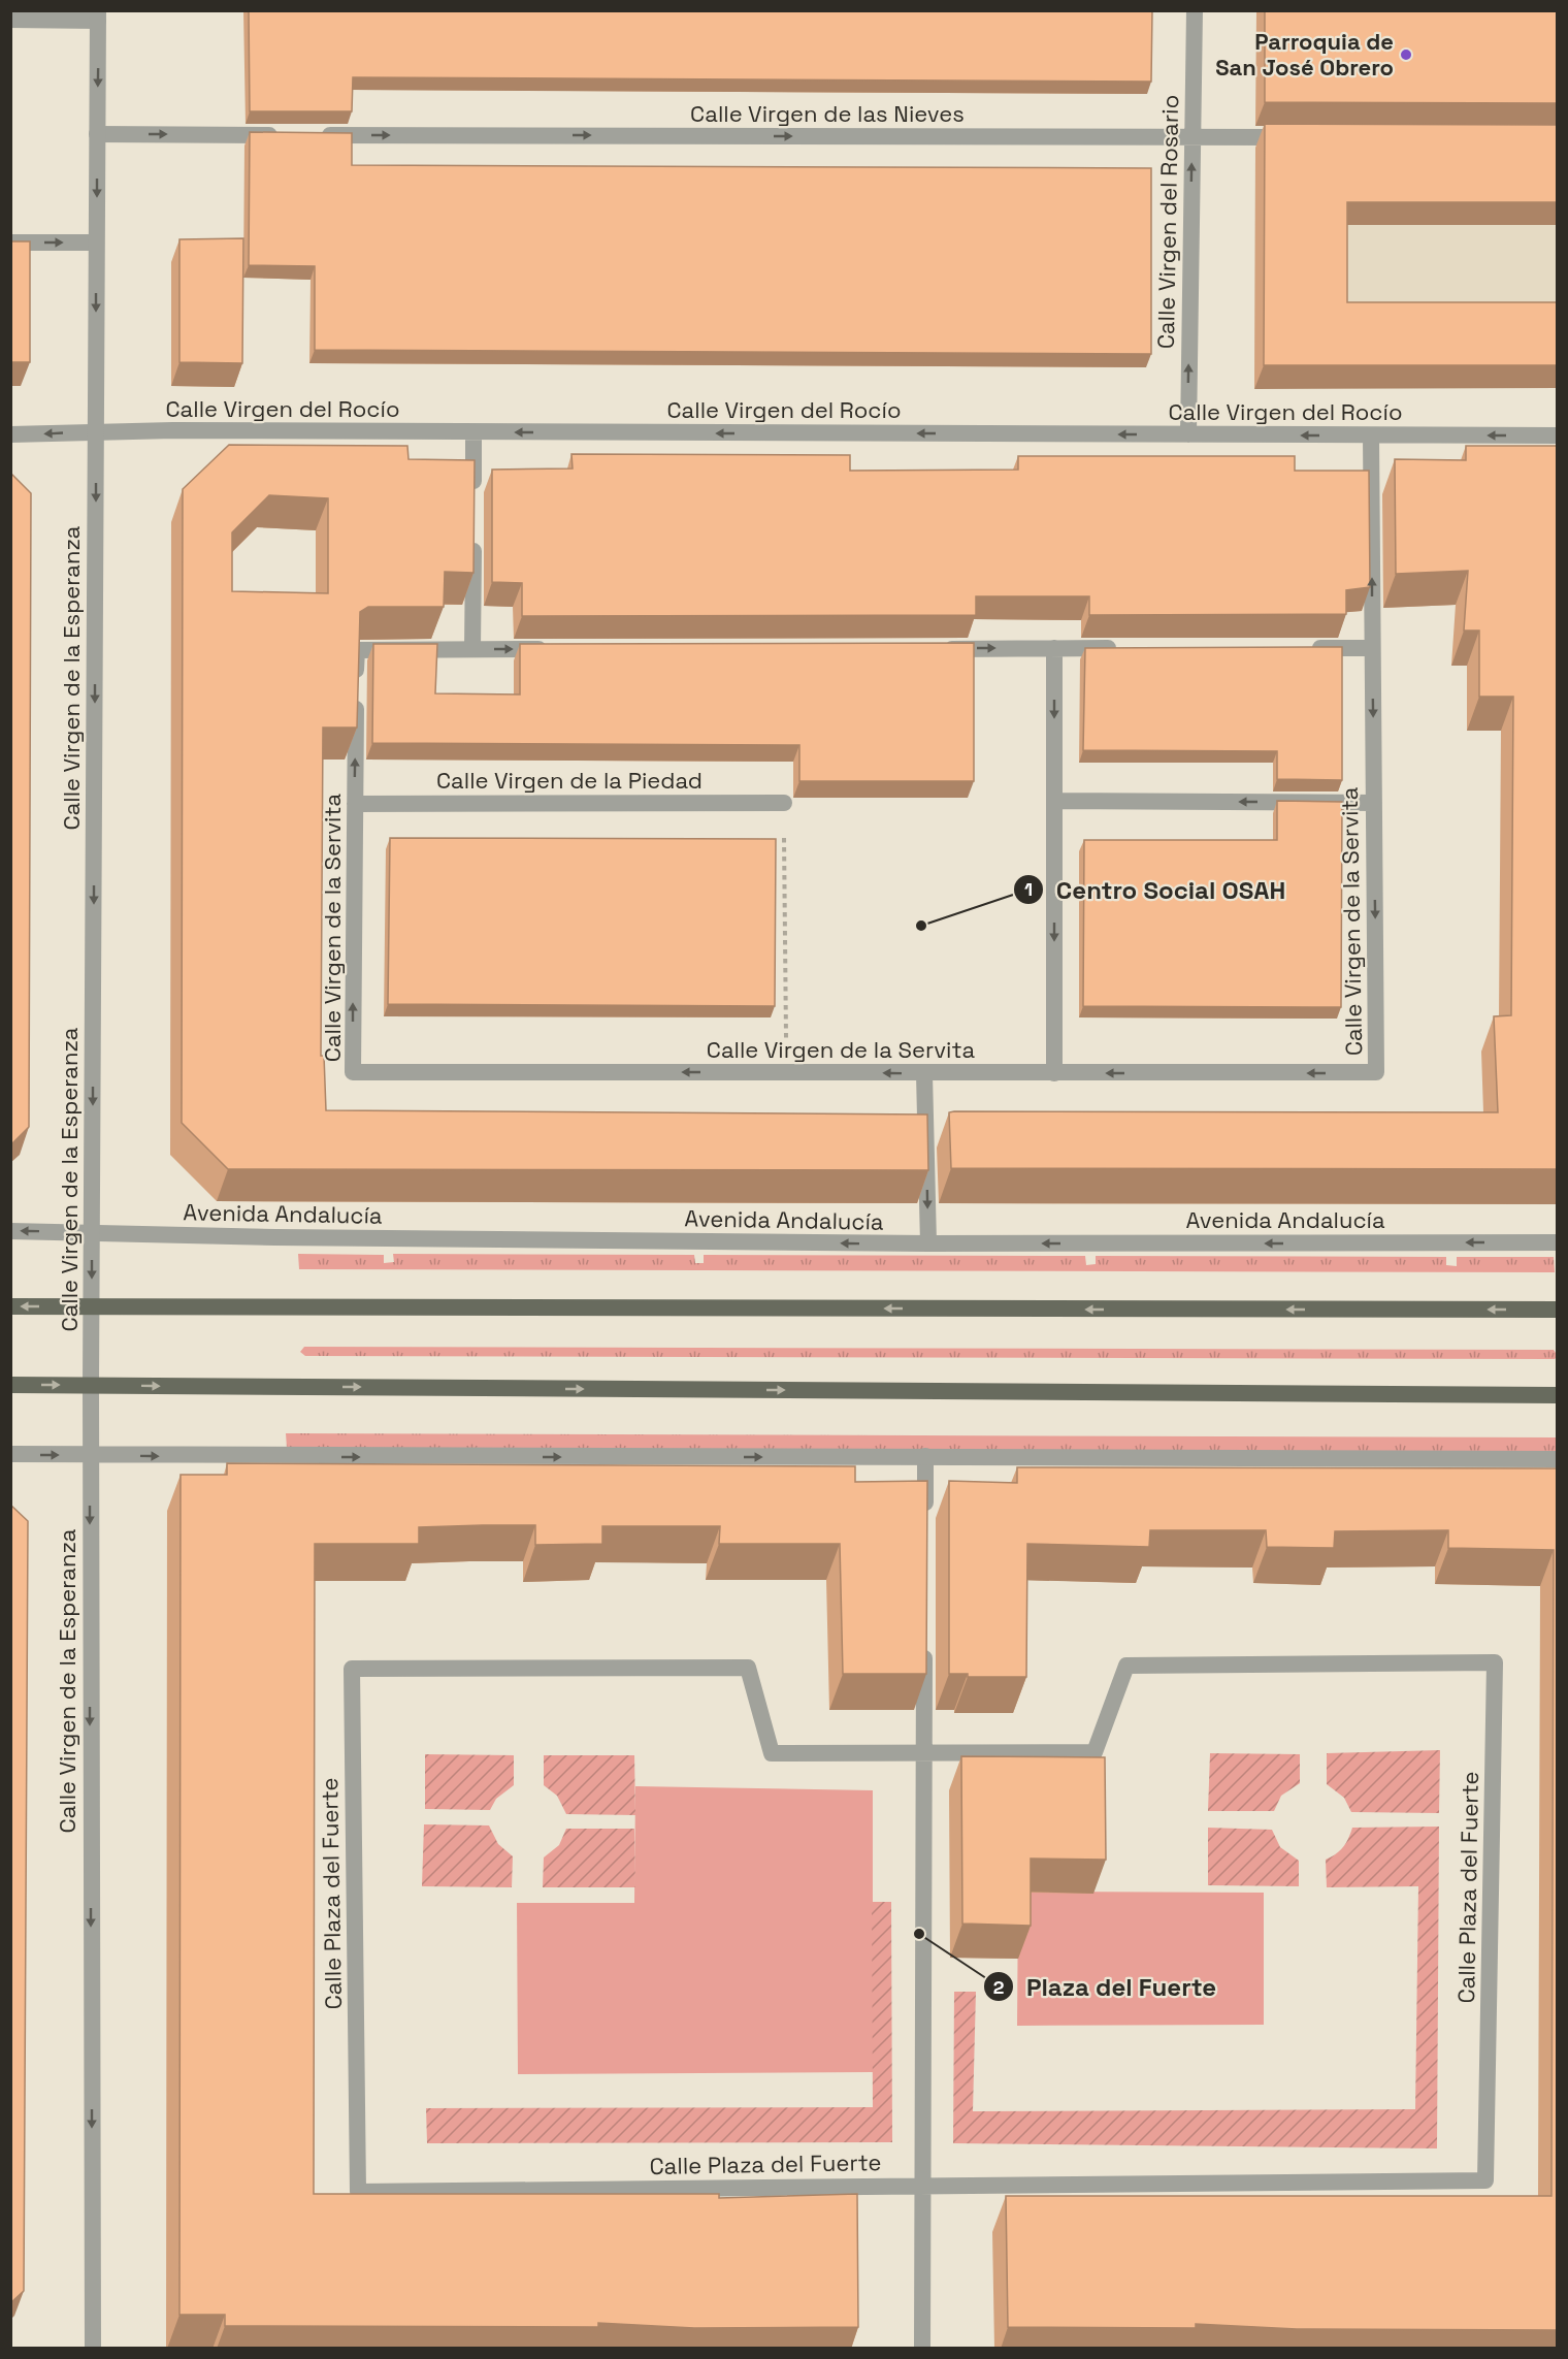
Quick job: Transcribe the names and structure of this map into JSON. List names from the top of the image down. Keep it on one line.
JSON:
{"streets":{"street":["Calle Virgen de las Nieves","Calle Virgen del Rosario","Calle Virgen del Rocío","Calle Virgen de la Esperanza","Calle Virgen de la Piedad","Calle Virgen de la Servita","Avenida Andalucía","Calle Plaza del Fuerte"]},"crossings":[["Calle Virgen de las Nieves","Calle Virgen del Rosario"],["Calle Virgen del Rosario","Calle Virgen del Rocío"],["Calle Virgen del Rocío","Calle Virgen de la Esperanza"],["Calle Virgen del Rocío","Calle Virgen de la Servita"],["Calle Virgen de la Esperanza","Avenida Andalucía"],["Calle Virgen de la Piedad","Calle Virgen de la Servita"]],"one_way":["Calle Virgen de las Nieves","Calle Virgen del Rosario","Calle Virgen del Rocío","Calle Virgen de la Esperanza","Avenida Andalucía"],"places":["Parroquia de San José Obrero","Centro Social OSAH","Plaza del Fuerte"]}
